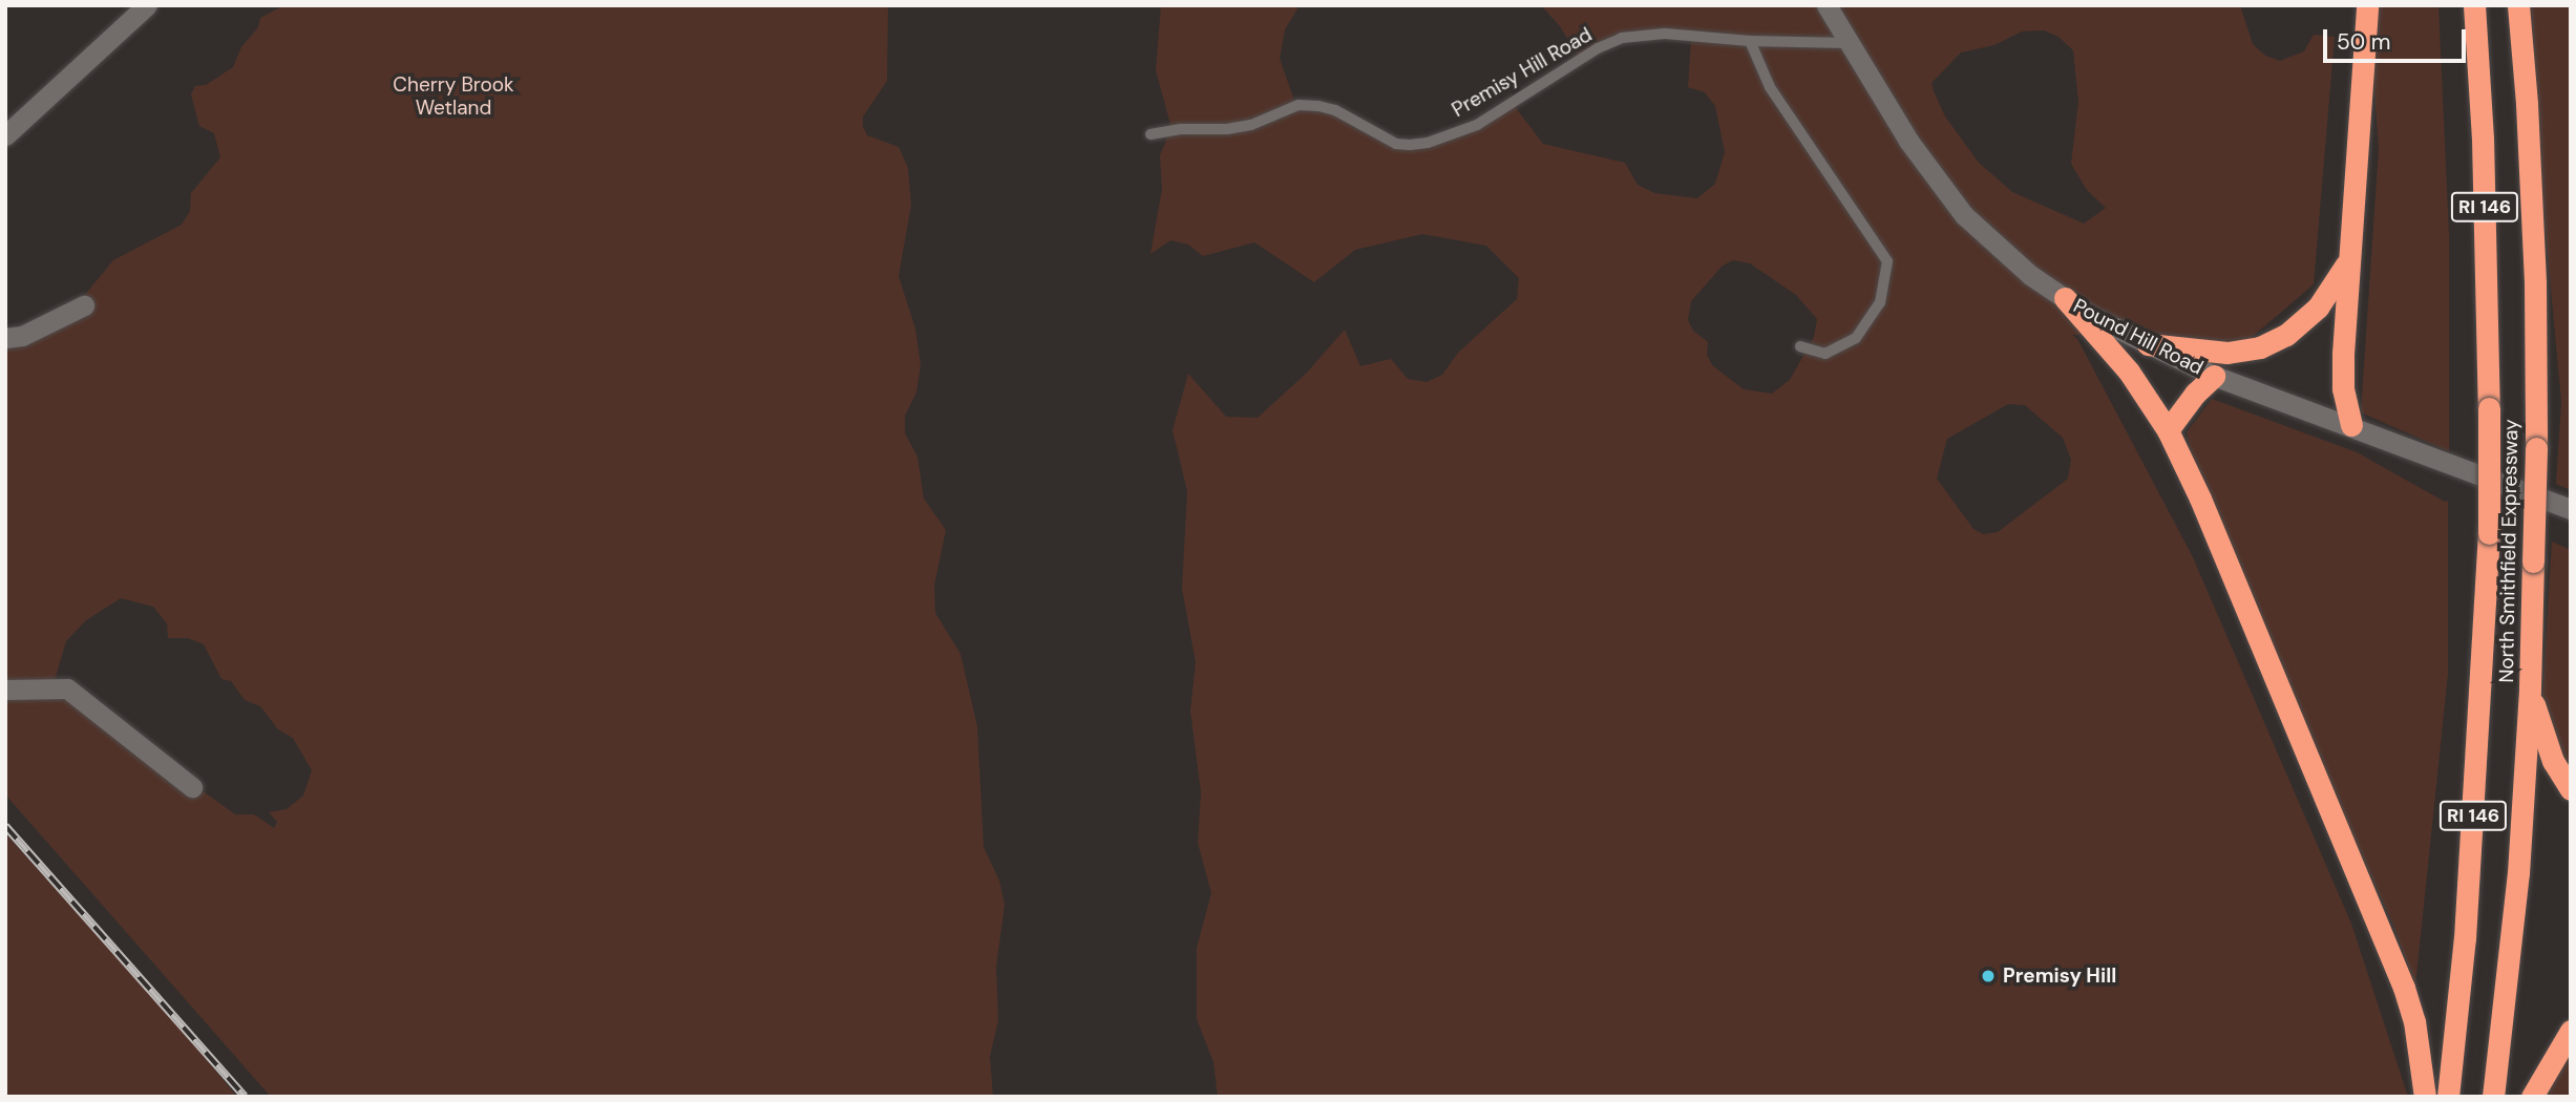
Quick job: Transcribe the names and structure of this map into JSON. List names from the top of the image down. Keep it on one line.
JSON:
{"streets":{"highway":["RI 146","North Smithfield Expressway"],"street":["Pound Hill Road"],"lane":["Premisy Hill Road"]},"crossings":[["Premisy Hill Road","Pound Hill Road"]],"parks":["Cherry Brook Wetland"],"places":["Premisy Hill"],"scale_bar":"50 m"}
